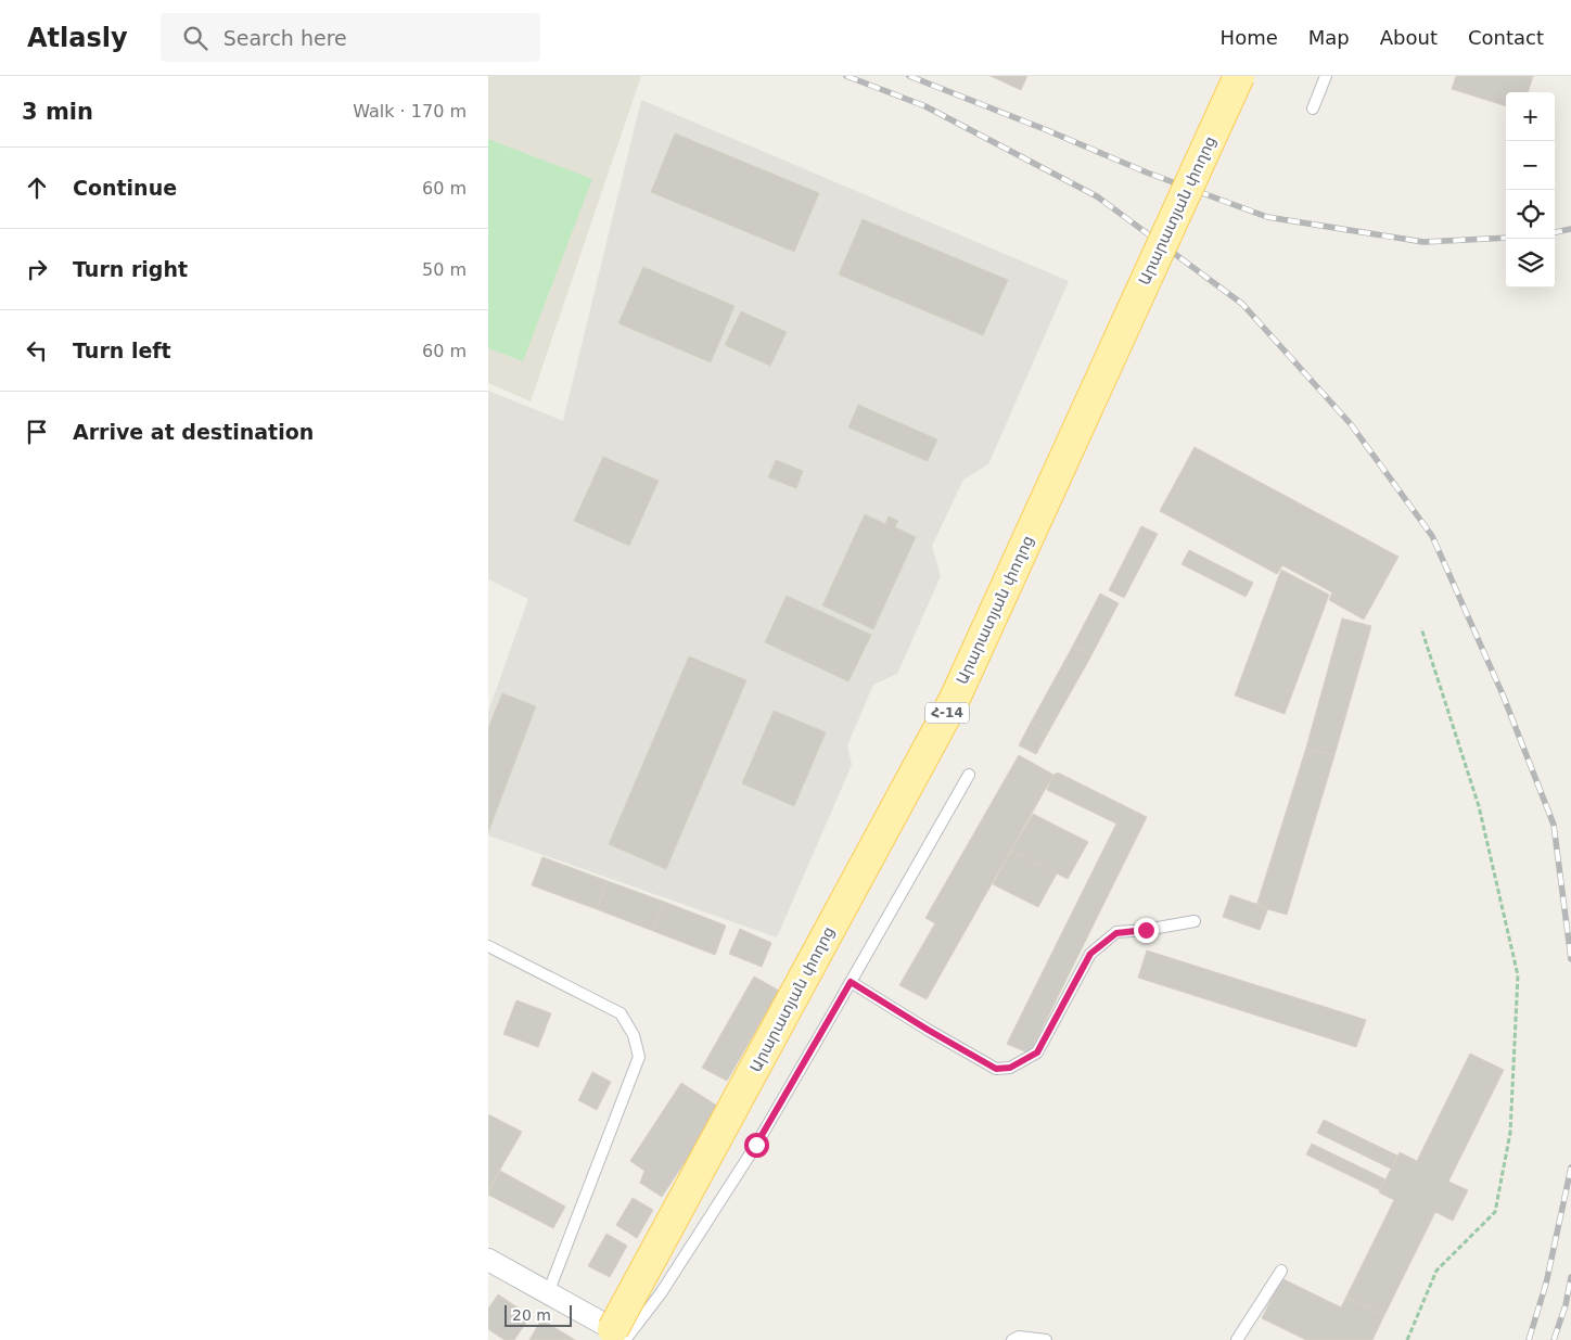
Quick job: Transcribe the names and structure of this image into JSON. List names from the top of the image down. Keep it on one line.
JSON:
{"streets":{"main road":["Արարատյան փողոց","Հ-14"]},"scale_bar":"20 m","page":{"header":"Atlasly","search":"Search here","nav":["Home","Map","About","Contact"],"heading":["3 min","Walk · 170 m"],"map_buttons":["+","−"],"list":[["Continue","60 m"],["Turn right","50 m"],["Turn left","60 m"],"Arrive at destination"],"scale":"20 m"}}
